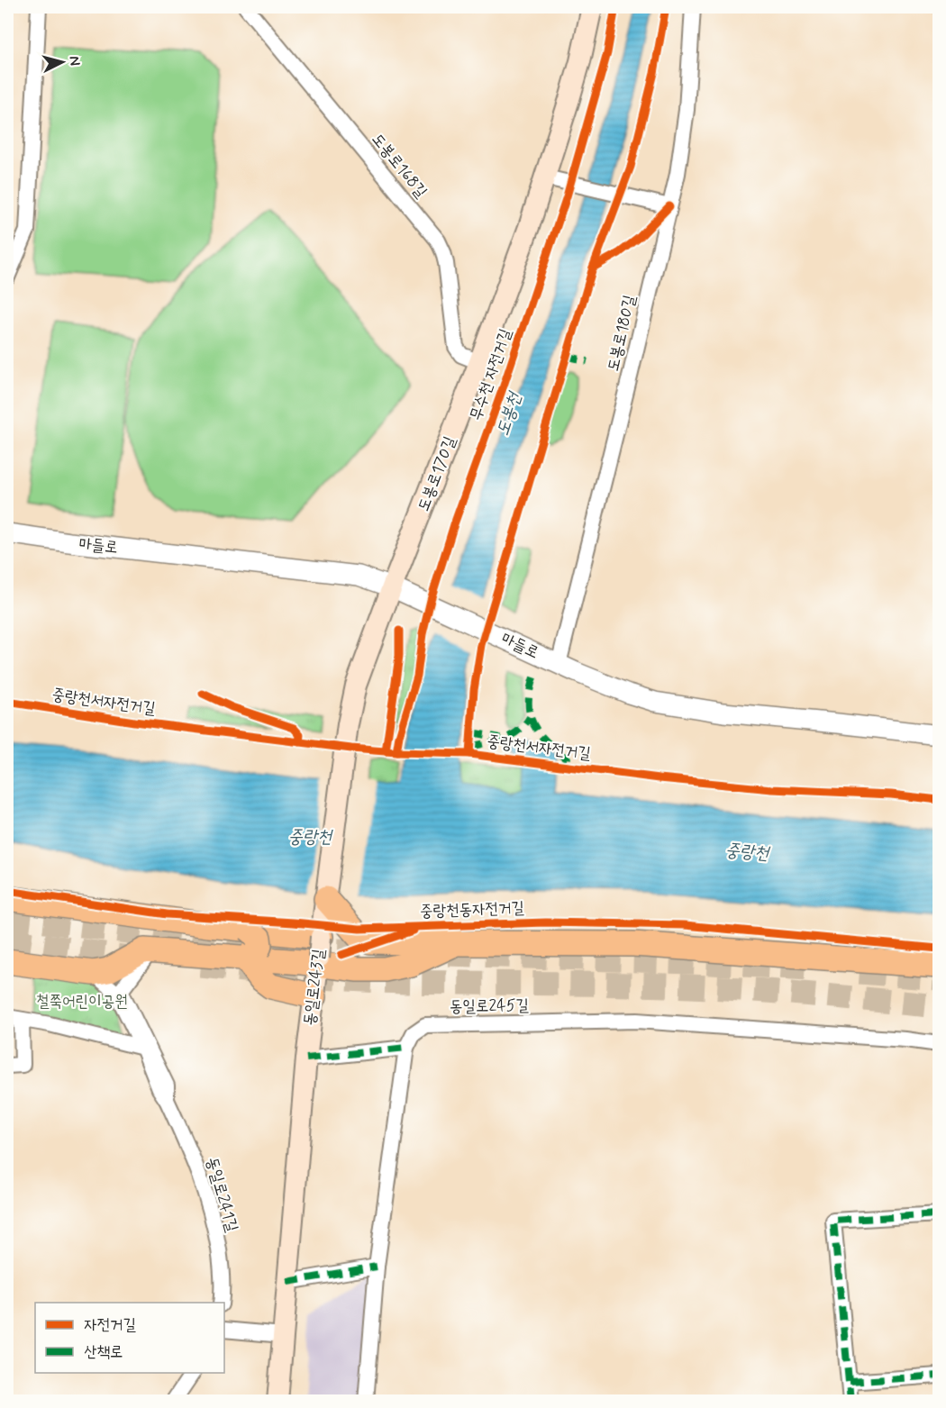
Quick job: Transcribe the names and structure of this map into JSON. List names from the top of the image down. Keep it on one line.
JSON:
{"streets":{"main road":["도봉로170길","동일로243길"],"street":["도봉로168길","도봉로180길","마들로","동일로245길","동일로241길"],"cycle path":["무수천 자전거길","중랑천서자전거길","중랑천동자전거길"]},"crossings":[["도봉로168길","도봉로170길"],["도봉로180길","마들로"],["도봉로170길","마들로"],["도봉로170길","동일로243길"]],"water":["도봉천","중랑천"],"parks":["철쭉어린이공원"],"legend":["자전거길","산책로"],"north":"right"}
